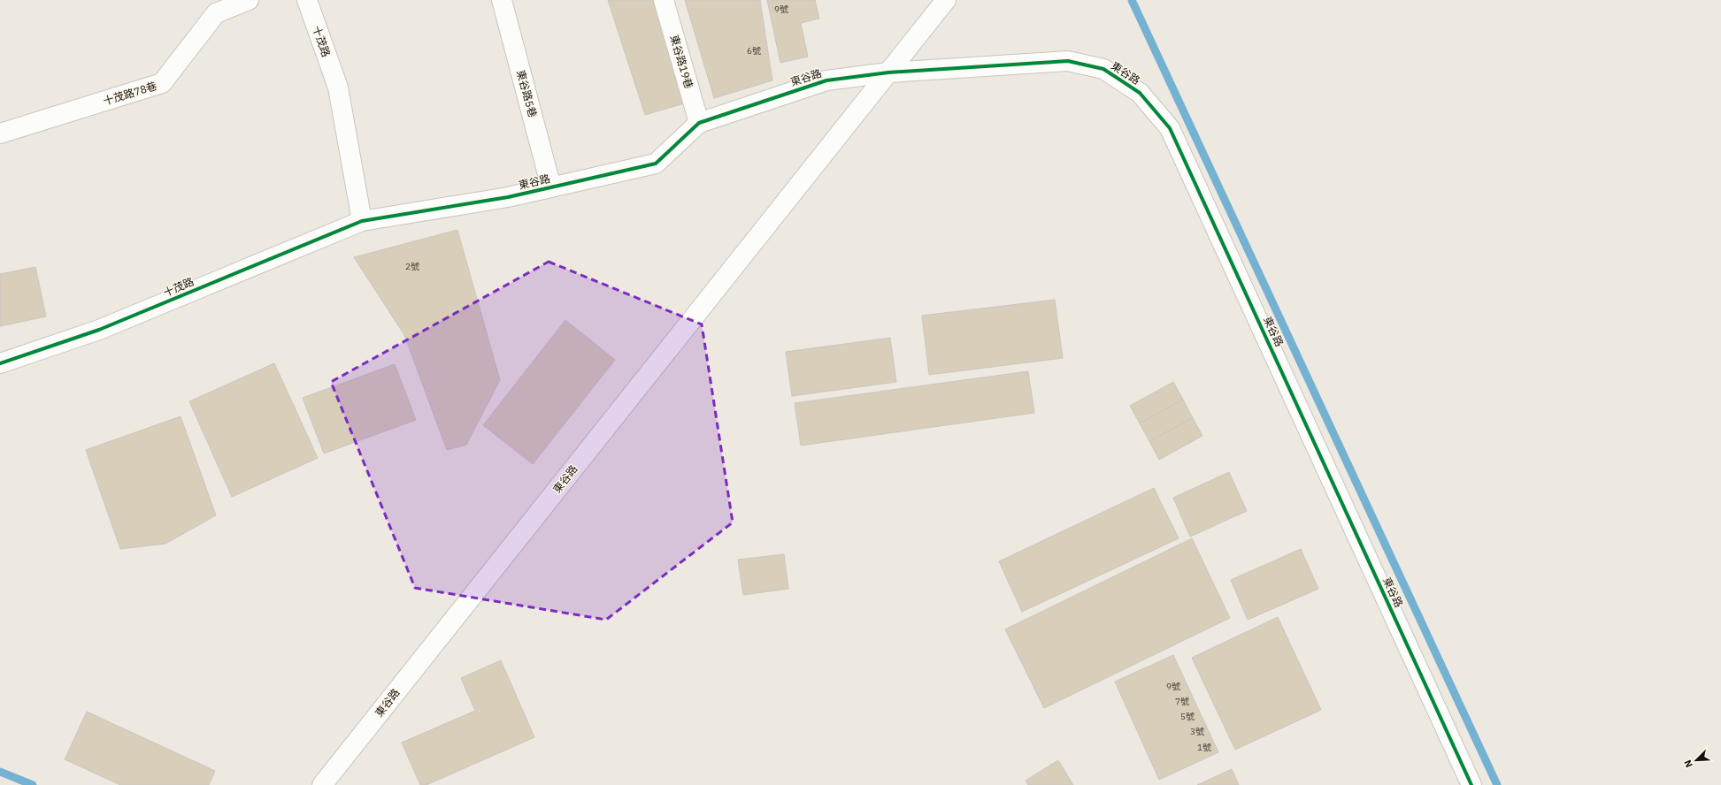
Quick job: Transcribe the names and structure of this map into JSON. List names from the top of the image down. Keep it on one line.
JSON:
{"streets":{"street":["十茂路","東谷路19巷","東谷路","十茂路78巷","東谷路5巷"]},"crossings":[["十茂路","東谷路"],["東谷路19巷","東谷路"],["東谷路","東谷路5巷"]],"house_numbers":["9號","6號","2號","9號","7號","5號","3號","1號"],"north":"bottom left"}
